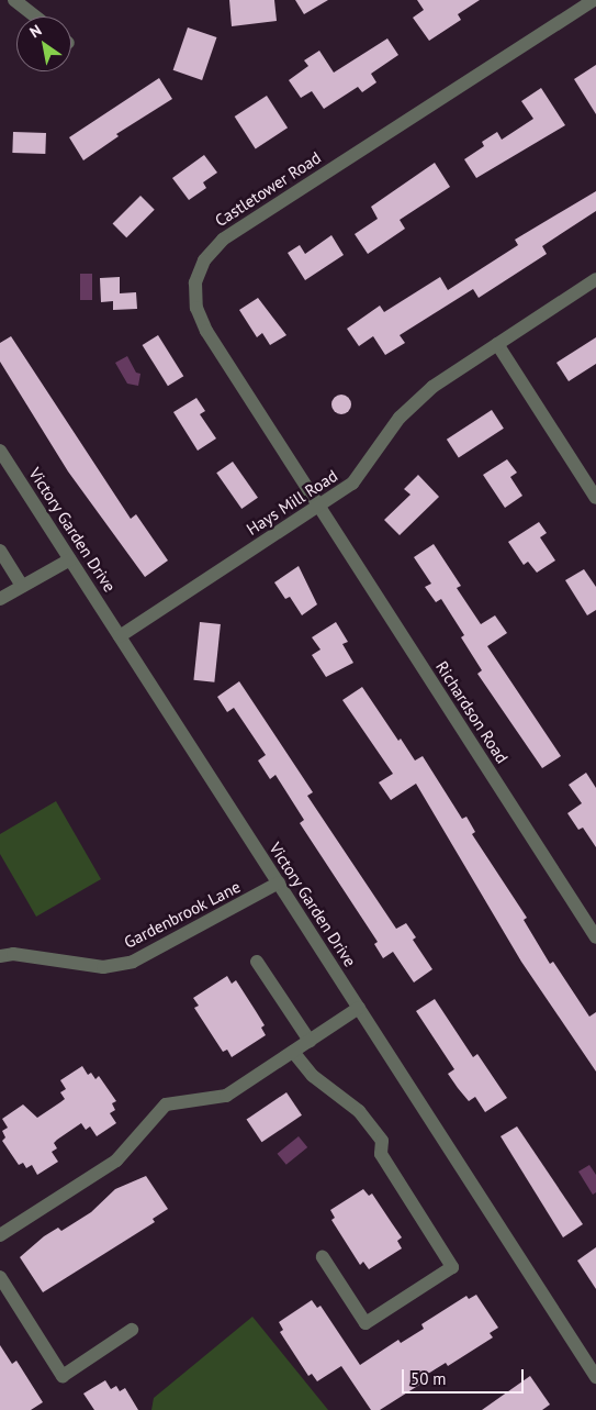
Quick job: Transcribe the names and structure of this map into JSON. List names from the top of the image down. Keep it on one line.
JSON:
{"streets":{"street":["Castletower Road","Hays Mill Road","Victory Garden Drive","Richardson Road","Gardenbrook Lane"]},"crossings":[["Castletower Road","Hays Mill Road"],["Castletower Road","Richardson Road"],["Hays Mill Road","Victory Garden Drive"],["Hays Mill Road","Richardson Road"],["Victory Garden Drive","Gardenbrook Lane"]],"scale_bar":"50 m","north":"top left"}
